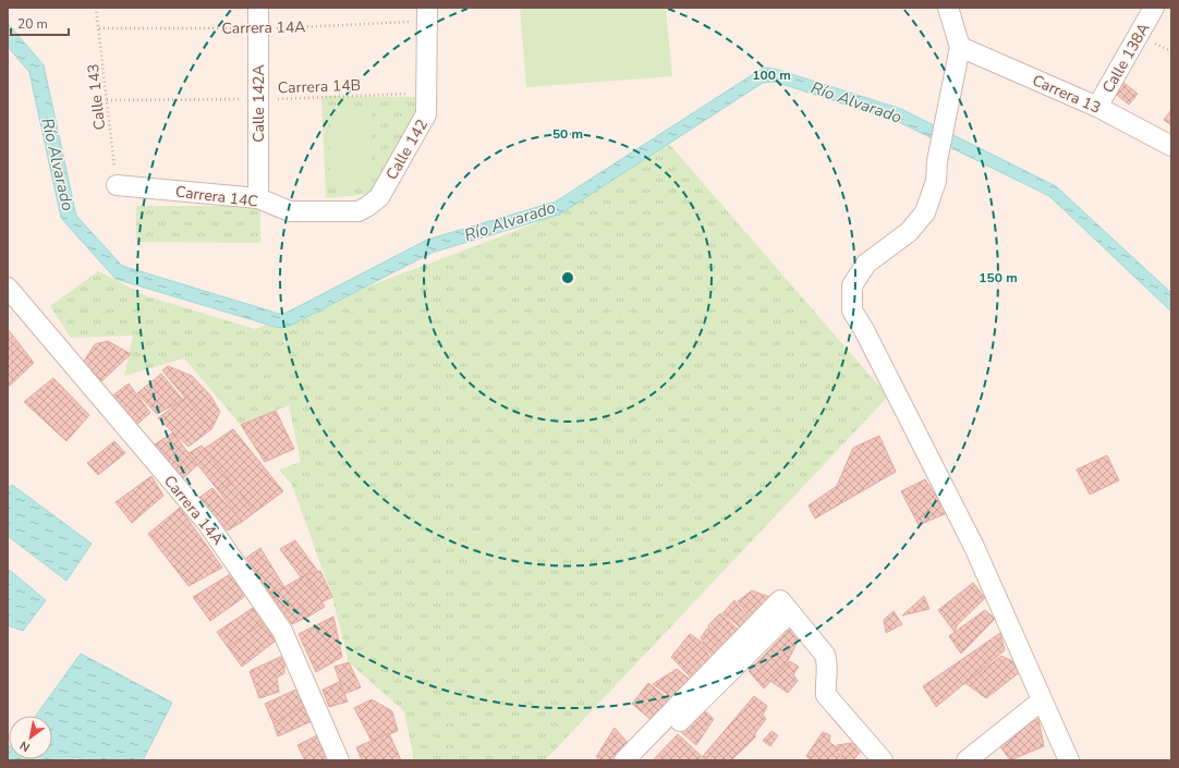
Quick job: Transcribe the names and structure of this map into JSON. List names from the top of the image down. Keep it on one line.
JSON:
{"streets":{"street":["Carrera 14A","Calle 138A","Carrera 13","Calle 142A","Calle 142","Carrera 14C"],"path":["Carrera 14B","Calle 143"]},"crossings":[["Carrera 14A","Calle 143"],["Carrera 14A","Calle 142A"],["Carrera 14A","Calle 142"],["Calle 138A","Carrera 13"],["Carrera 14B","Calle 143"],["Carrera 14B","Calle 142A"],["Carrera 14B","Calle 142"],["Calle 143","Carrera 14C"],["Calle 142A","Carrera 14C"],["Calle 142","Carrera 14C"]],"water":["Río Alvarado"],"scale_bar":"20 m","north":"bottom left","rings":["100 m","50 m","150 m"]}
